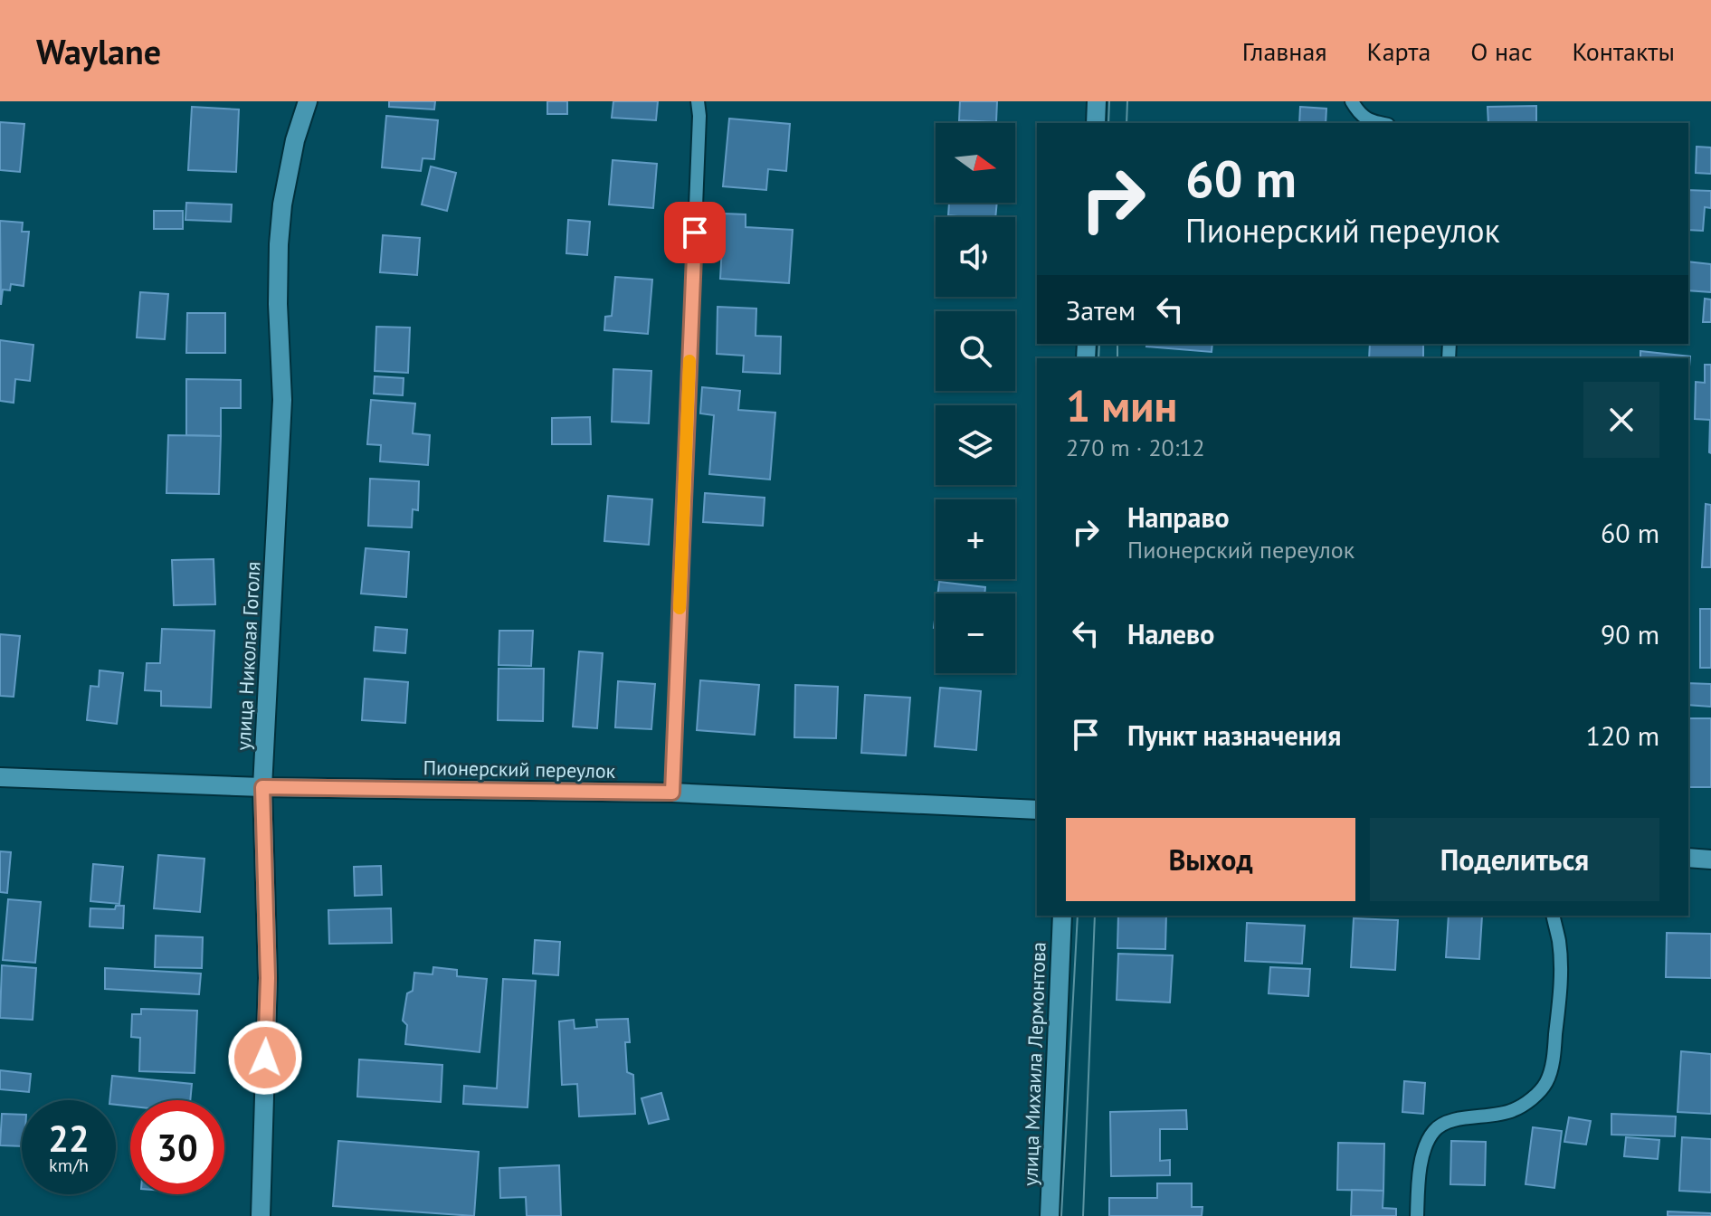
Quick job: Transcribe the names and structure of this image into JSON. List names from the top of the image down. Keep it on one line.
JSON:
{"streets":{"street":["улица Николая Гоголя","Пионерский переулок","улица Михаила Лермонтова"]},"crossings":[["улица Николая Гоголя","Пионерский переулок"]],"north":"right","page":{"header":"Waylane","nav":["Главная","Карта","О нас","Контакты"],"map_buttons":["+","−"],"turn":["60 m","Пионерский переулок"],"then":"Затем","heading":["1 мин","270 m · 20:12"],"list":[{"name":"Направо","note":"Пионерский переулок","value":"60 m"},{"name":"Налево","value":"90 m"},{"name":"Пункт назначения","value":"120 m"}],"buttons":["Выход","Поделиться"],"speed":"22 km/h","limit":"30"}}
